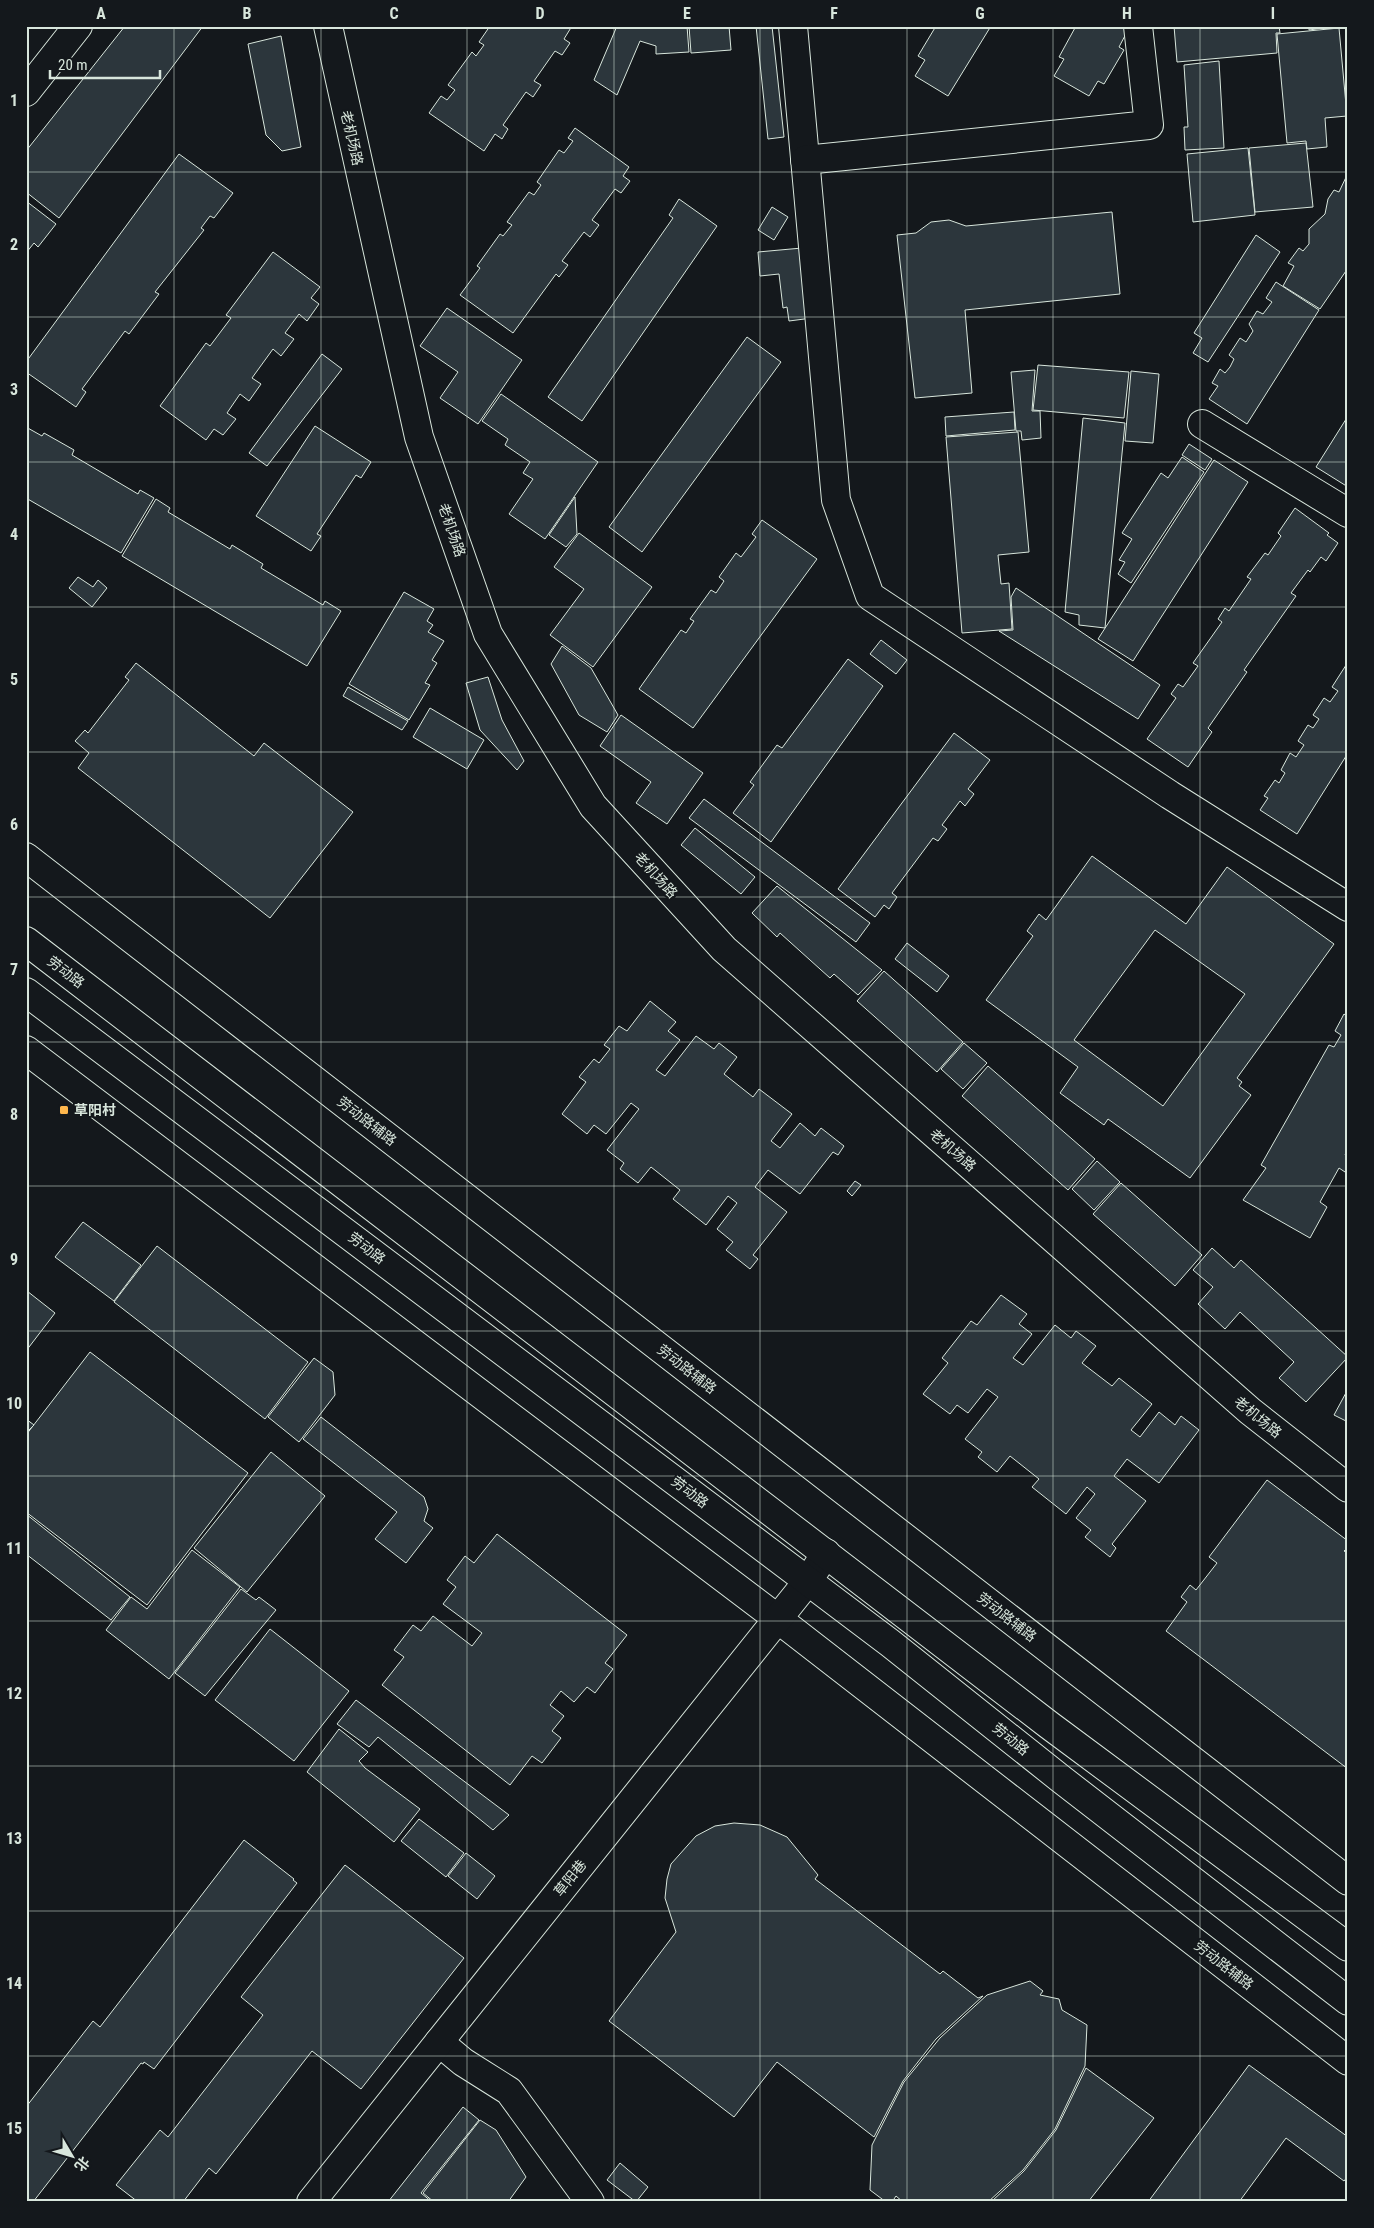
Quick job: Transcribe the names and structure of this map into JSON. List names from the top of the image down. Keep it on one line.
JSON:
{"streets":{"street":["老机场路","劳动路","劳动路辅路","草阳巷"]},"crossings":[["劳动路","草阳巷"],["劳动路辅路","草阳巷"]],"places":{"transit":["草阳村"]},"scale_bar":"20 m","north":"bottom right","grid":{"columns":["A","B","C","D","E","F","G","H","I"],"rows":["1","2","3","4","5","6","7","8","9","10","11","12","13","14","15"]}}
